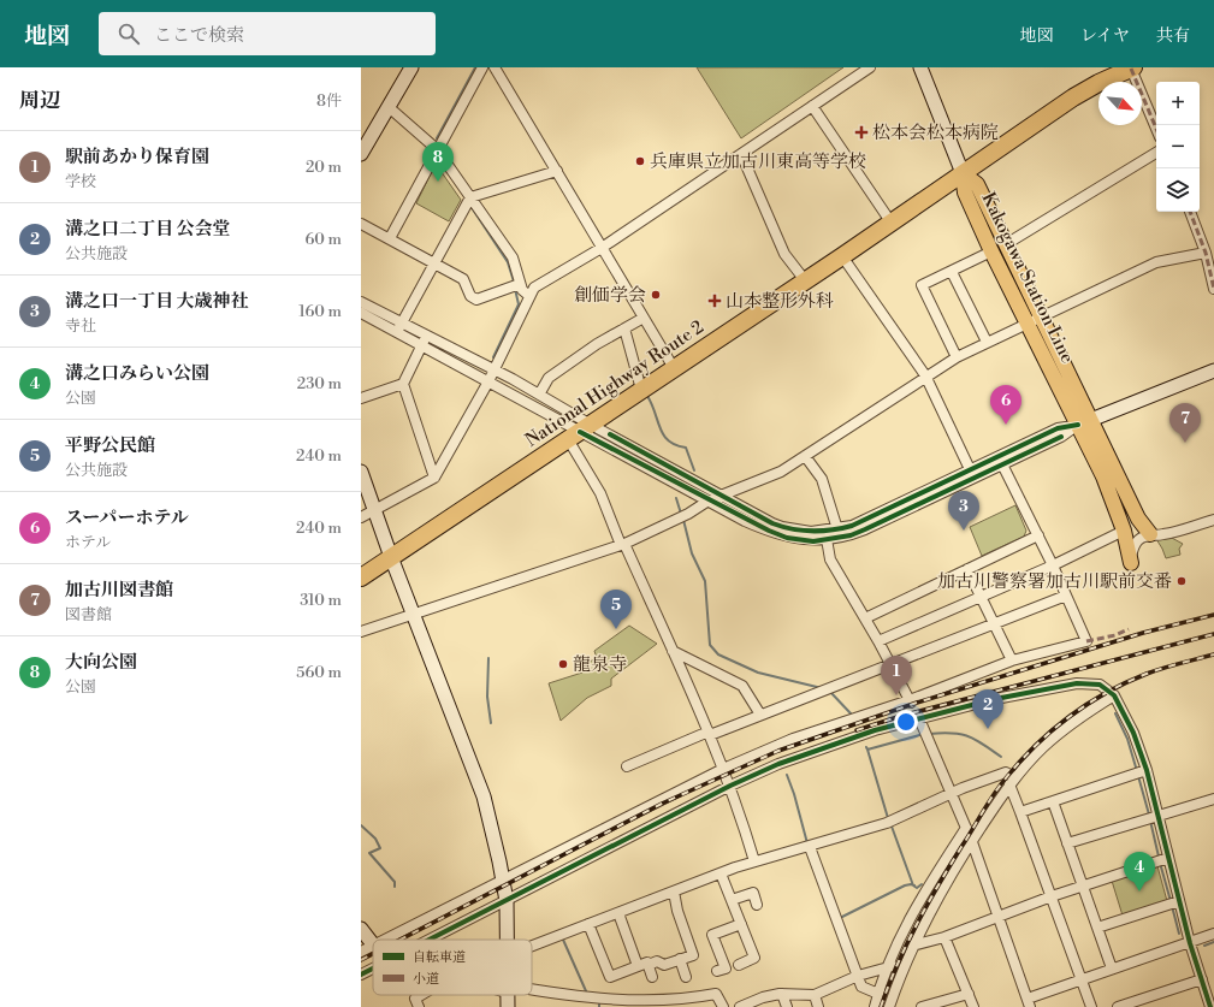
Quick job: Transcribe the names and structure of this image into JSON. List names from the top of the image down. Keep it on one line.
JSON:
{"streets":{"highway":["National Highway Route 2"],"main road":["Kakogawa Station Line"]},"crossings":[["Kakogawa Station Line","National Highway Route 2"]],"places":{"health":["松本会松本病院","山本整形外科"],"other":["兵庫県立加古川東高等学校","創価学会","加古川警察署加古川駅前交番","龍泉寺"]},"legend":["自転車道","小道"],"north":"bottom right","page":{"header":"地図","search":"ここで検索","nav":["地図","レイヤ","共有"],"heading":["周辺","8件"],"map_buttons":["+","−"],"list":[{"mark":"1","name":"駅前あかり保育園","note":"学校","value":"20 m"},{"mark":"2","name":"溝之口二丁目 公会堂","note":"公共施設","value":"60 m"},{"mark":"3","name":"溝之口一丁目 大歳神社","note":"寺社","value":"160 m"},{"mark":"4","name":"溝之口みらい公園","note":"公園","value":"230 m"},{"mark":"5","name":"平野公民館","note":"公共施設","value":"240 m"},{"mark":"6","name":"スーパーホテル","note":"ホテル","value":"240 m"},{"mark":"7","name":"加古川図書館","note":"図書館","value":"310 m"},{"mark":"8","name":"大向公園","note":"公園","value":"560 m"}],"pins":["8","6","7","3","5","1","2","4"]}}
